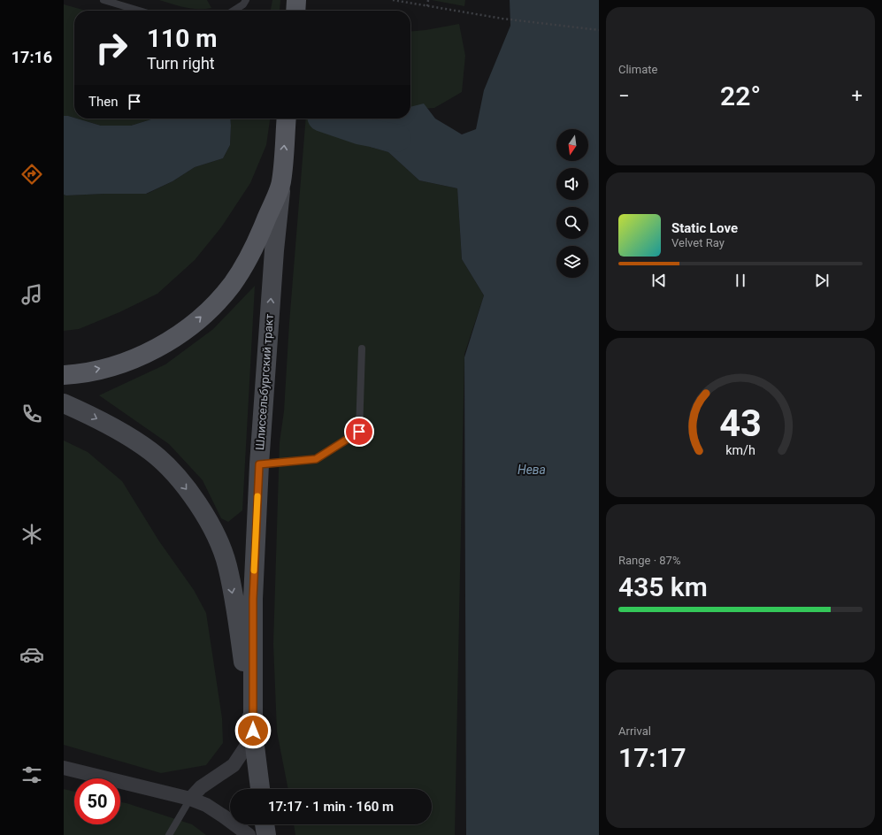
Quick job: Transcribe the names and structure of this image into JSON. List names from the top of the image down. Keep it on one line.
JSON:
{"streets":{"main road":["Шлиссельбургский тракт"]},"one_way":["Шлиссельбургский тракт"],"water":["Нева"],"north":"bottom","page":{"tabs":"17:16","tile":["Climate",["Range · 87%","435 km"],["Arrival","17:17"]],"turn":["110 m","Turn right"],"heat":["−","22°","+"],"then":"Then","song":["Static Love","Velvet Ray"],"limit":"50","trip":"17:17 · 1 min · 160 m","gauge":["43","km/h"]}}
